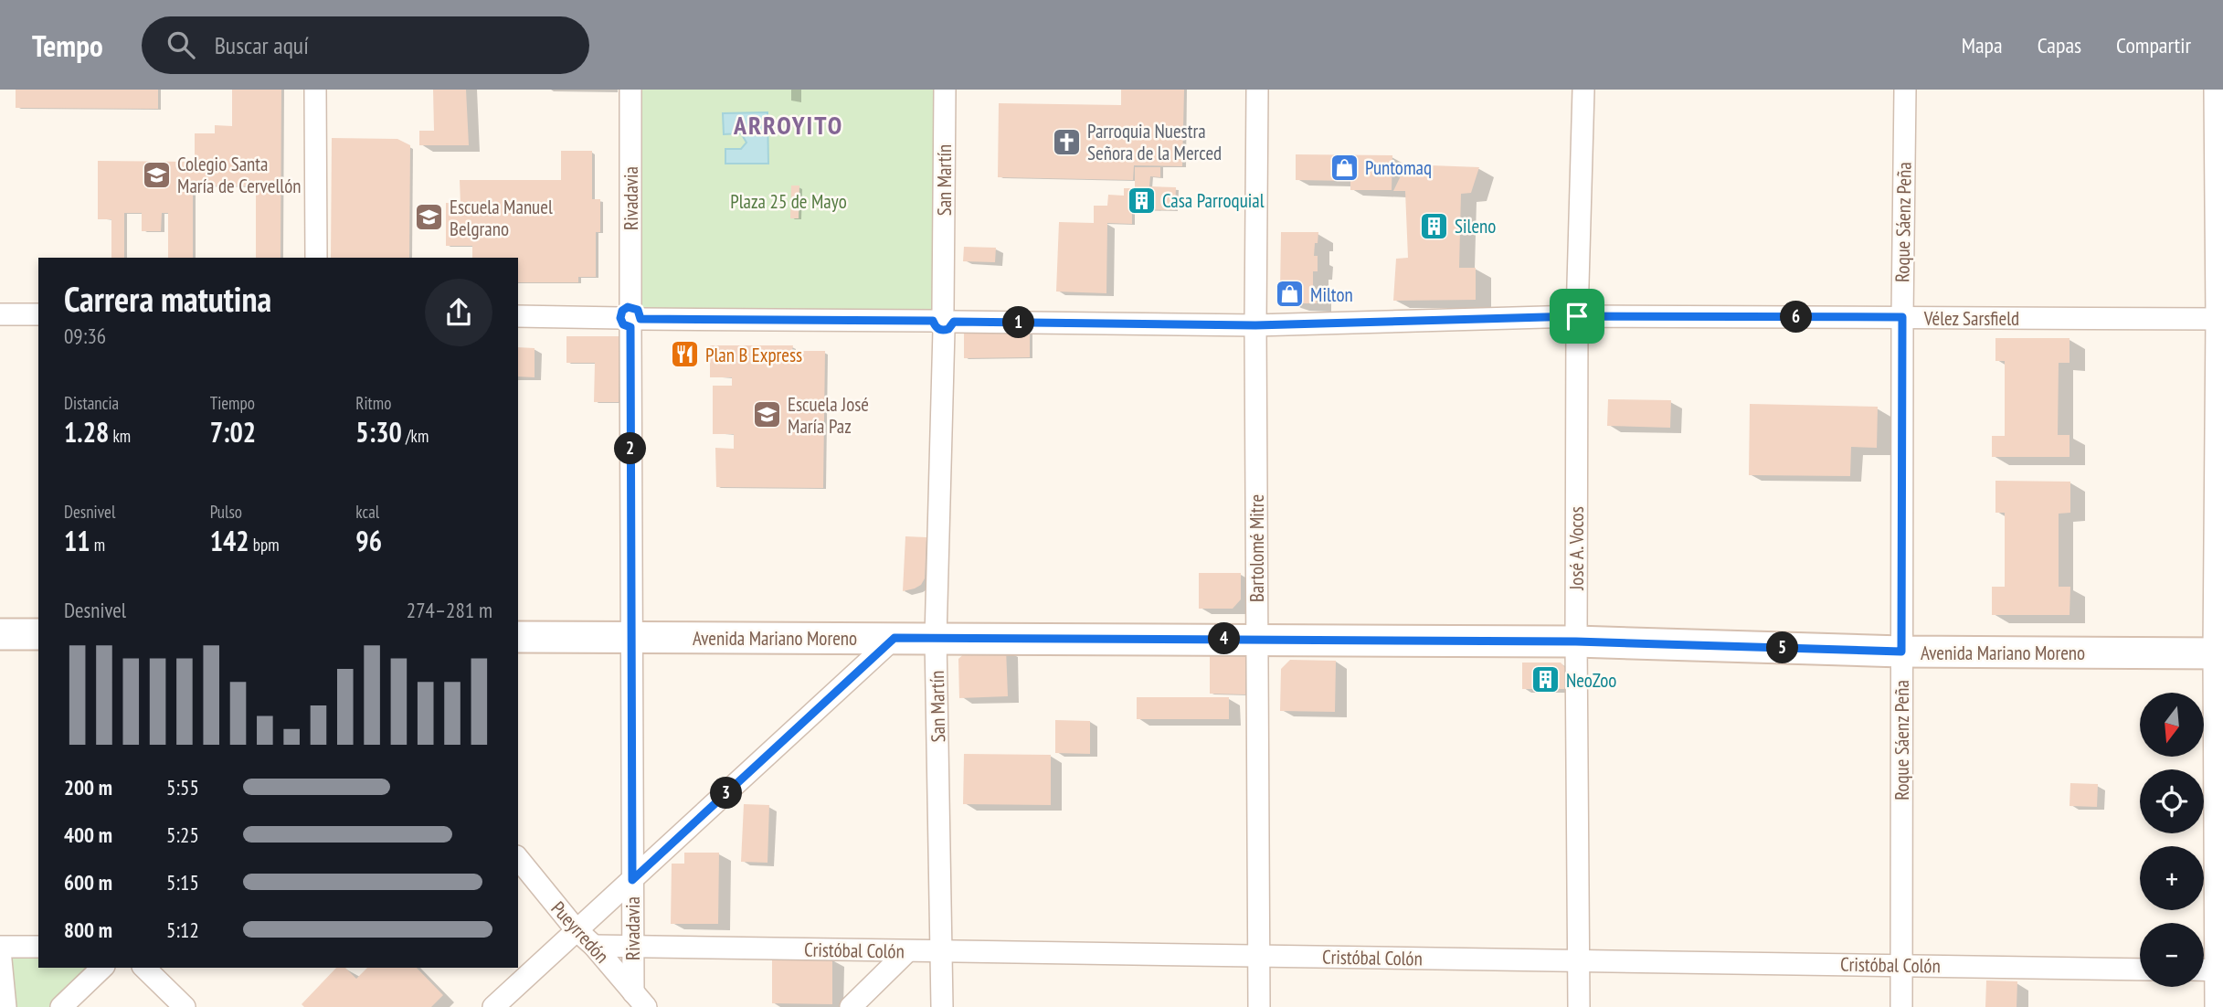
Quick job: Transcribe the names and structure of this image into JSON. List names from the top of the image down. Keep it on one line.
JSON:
{"streets":{"main road":["Avenida Mariano Moreno"],"street":["San Martín","Rivadavia","Roque Sáenz Peña","Vélez Sarsfield","Bartolomé Mitre","José A. Vocos","Pueyrredón","Cristóbal Colón"]},"crossings":[["San Martín","Vélez Sarsfield"],["San Martín","Avenida Mariano Moreno"],["San Martín","Cristóbal Colón"],["Rivadavia","Vélez Sarsfield"],["Rivadavia","Avenida Mariano Moreno"],["Rivadavia","Pueyrredón"],["Rivadavia","Cristóbal Colón"],["Roque Sáenz Peña","Vélez Sarsfield"],["Roque Sáenz Peña","Avenida Mariano Moreno"],["Roque Sáenz Peña","Cristóbal Colón"],["Vélez Sarsfield","Bartolomé Mitre"],["Vélez Sarsfield","José A. Vocos"],["Bartolomé Mitre","Avenida Mariano Moreno"],["Bartolomé Mitre","Cristóbal Colón"],["José A. Vocos","Avenida Mariano Moreno"],["José A. Vocos","Cristóbal Colón"],["Pueyrredón","Cristóbal Colón"]],"districts":["ARROYITO"],"parks":["Plaza 25 de Mayo"],"places":{"church":["Parroquia Nuestra Señora de la Merced"],"shop":["Puntomaq","Milton"],"school or university":["Colegio Santa María de Cervellón","Escuela Manuel Belgrano","Escuela José María Paz"],"building":["Casa Parroquial","Sileno","NeoZoo"],"restaurant":["Plan B Express"]},"north":"bottom","page":{"header":"Tempo","search":"Buscar aquí","nav":["Mapa","Capas","Compartir"],"heading":["Carrera matutina","09:36"],"pins":["6","1","2","4","5","3"],"stats":[["Distancia","1.28 km"],["Tiempo","7:02"],["Ritmo","5:30 /km"],["Desnivel","11 m"],["Pulso","142 bpm"],["kcal","96"]],"chart":["Desnivel","274–281 m"],"map_buttons":["+","−"],"list":[{"name":"200 m","note":"5:55"},{"name":"400 m","note":"5:25"},{"name":"600 m","note":"5:15"},{"name":"800 m","note":"5:12"}]}}
